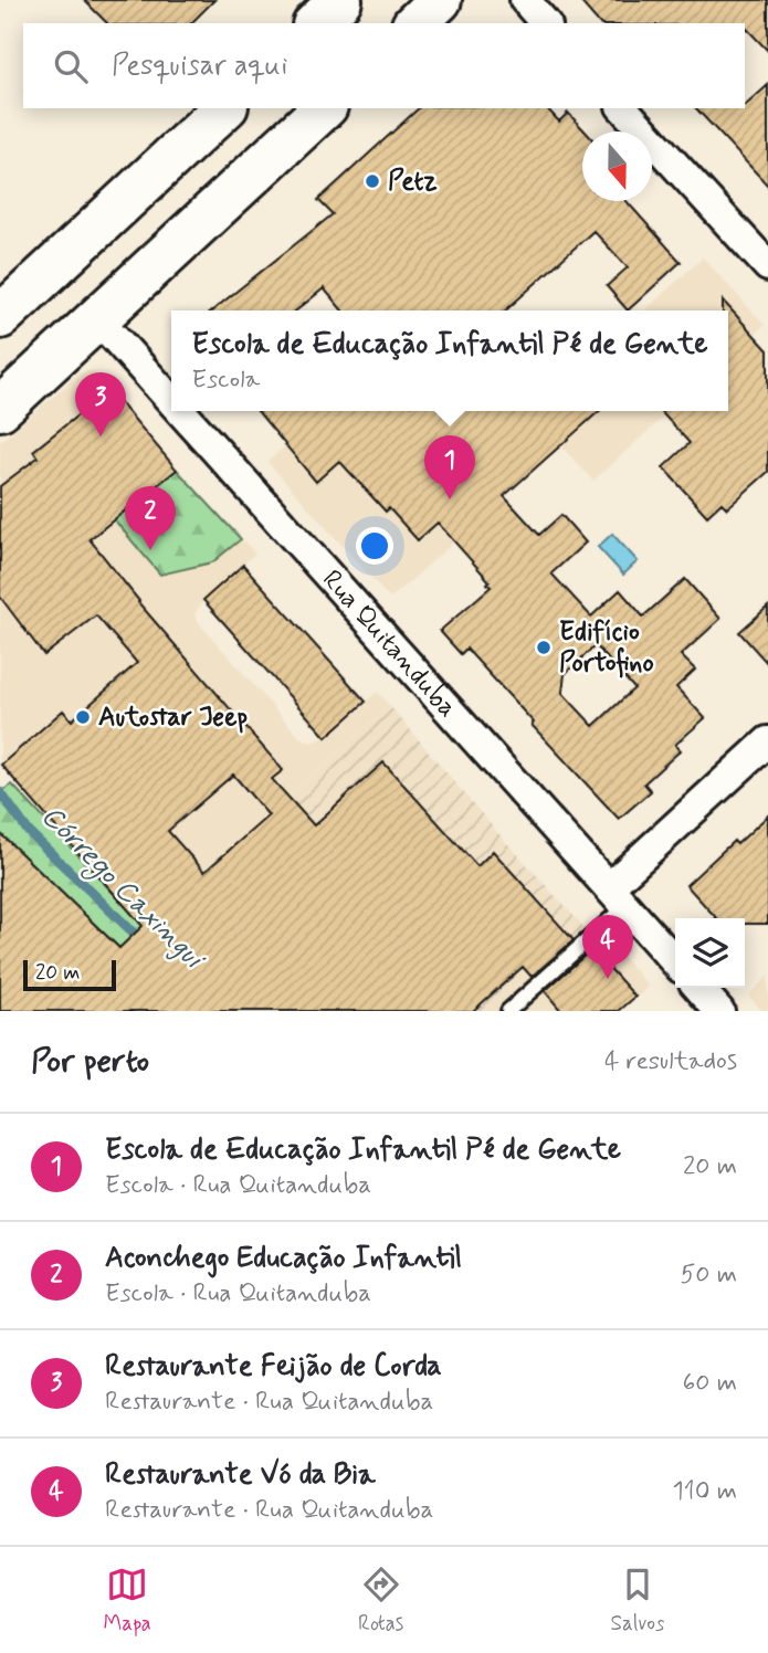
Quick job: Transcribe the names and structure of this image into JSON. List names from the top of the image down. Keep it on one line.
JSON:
{"streets":{"street":["Rua Quitanduba"]},"water":["Córrego Caxingui"],"places":["Petz","Edifício Portofino","Autostar Jeep"],"scale_bar":"20 m","north":"bottom","page":{"search":"Pesquisar aqui","popup":["Escola de Educação Infantil Pé de Gente","Escola"],"pins":["3","1","2","4"],"scale":"20 m","heading":["Por perto","4 resultados"],"list":[{"mark":"1","name":"Escola de Educação Infantil Pé de Gente","note":"Escola · Rua Quitanduba","value":"20 m"},{"mark":"2","name":"Aconchego Educação Infantil","note":"Escola · Rua Quitanduba","value":"50 m"},{"mark":"3","name":"Restaurante Feijão de Corda","note":"Restaurante · Rua Quitanduba","value":"60 m"},{"mark":"4","name":"Restaurante Vó da Bia","note":"Restaurante · Rua Quitanduba","value":"110 m"}],"nav":["Mapa","Rotas","Salvos"]}}
